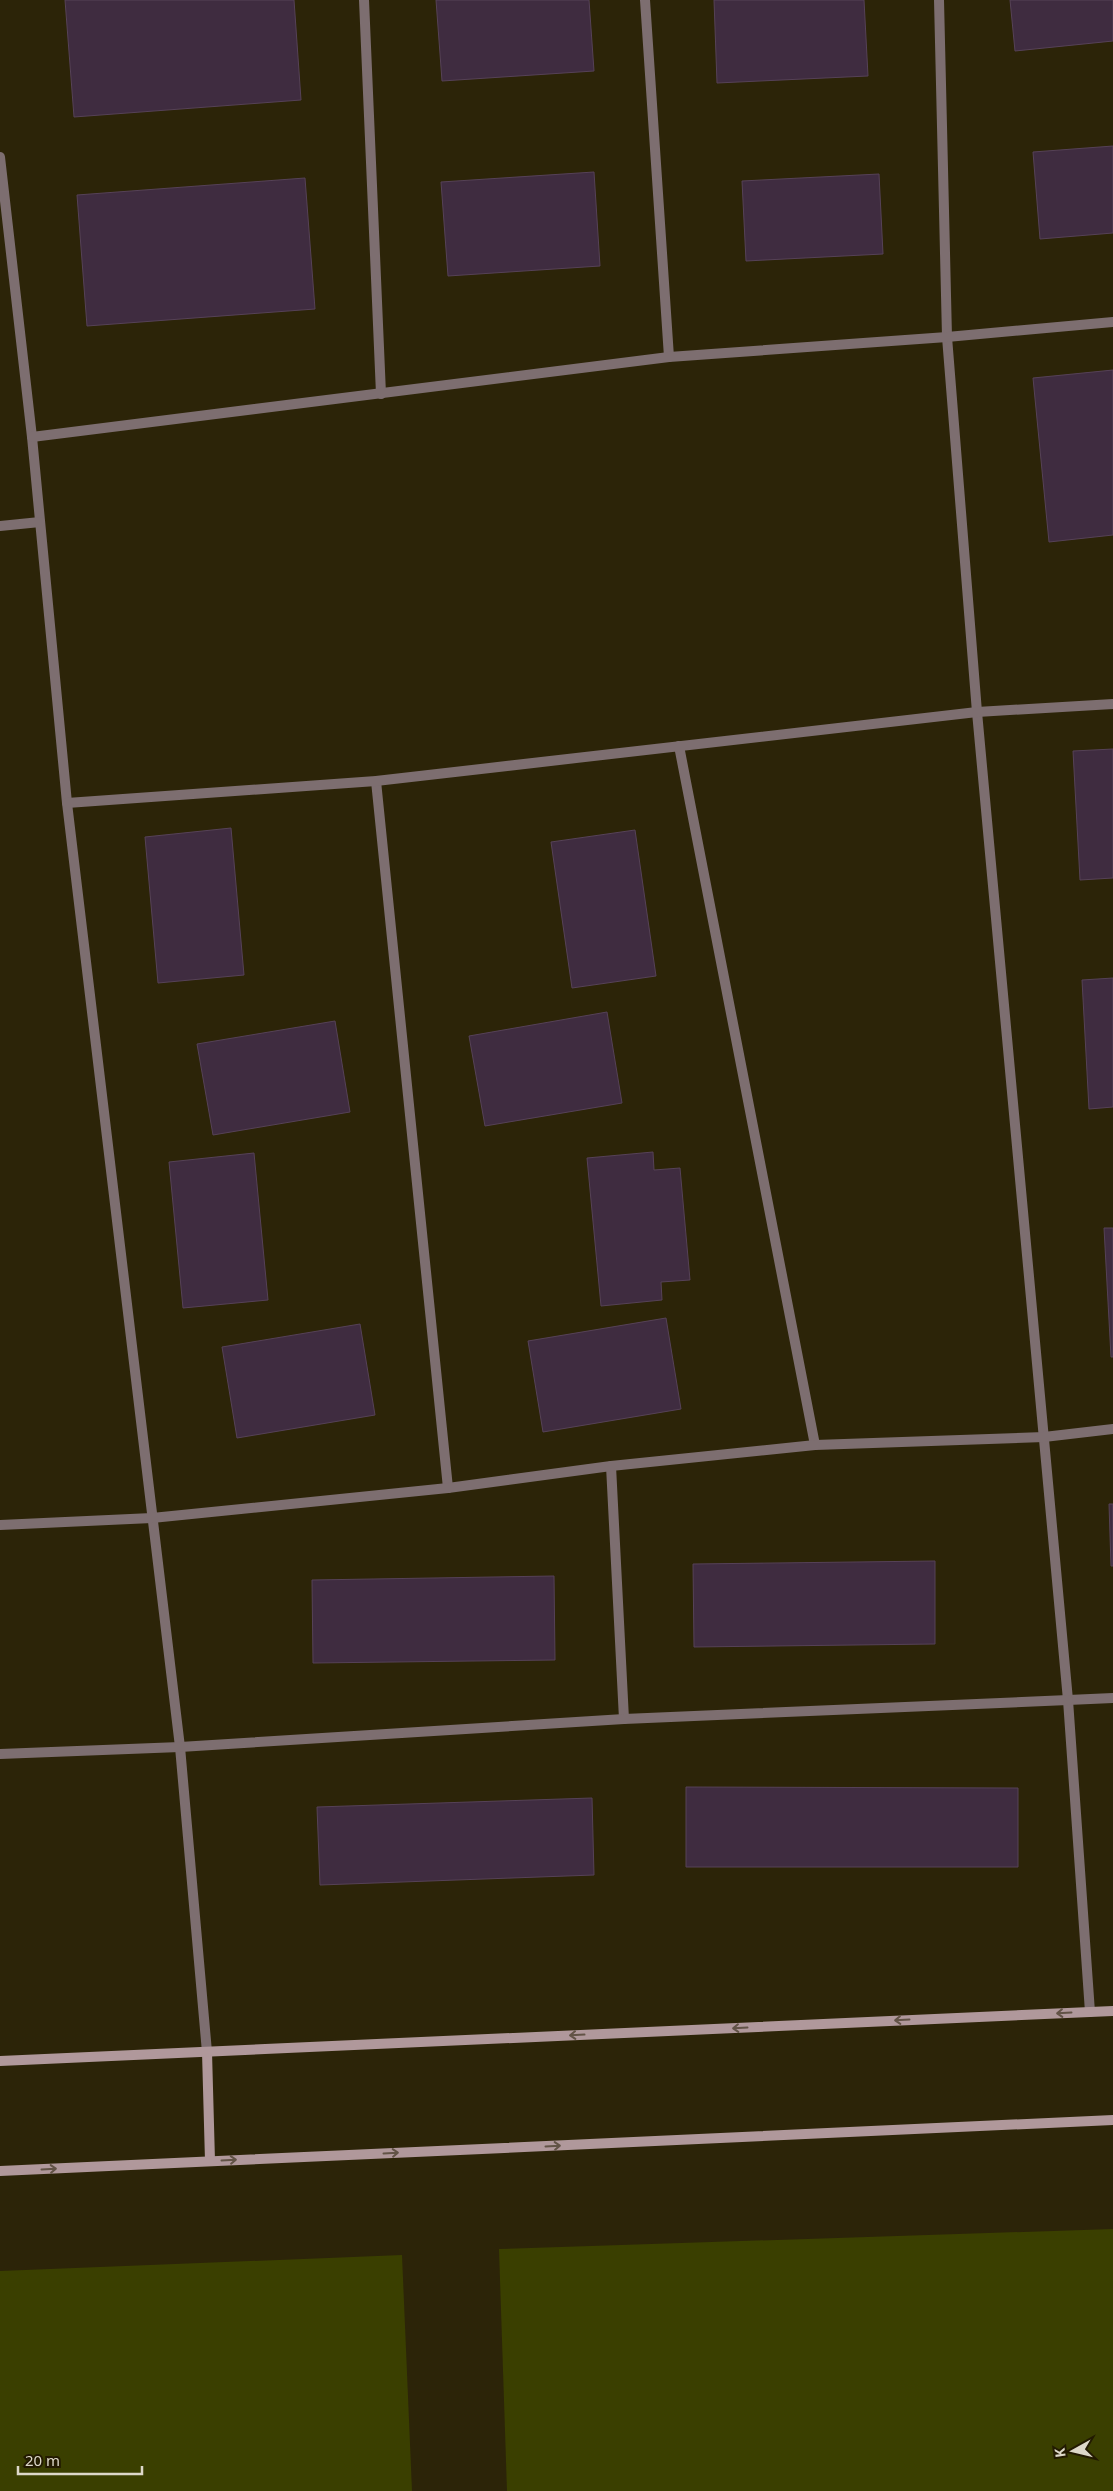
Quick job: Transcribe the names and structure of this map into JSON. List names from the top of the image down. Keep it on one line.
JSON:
{"scale_bar":"20 m","north":"left"}
